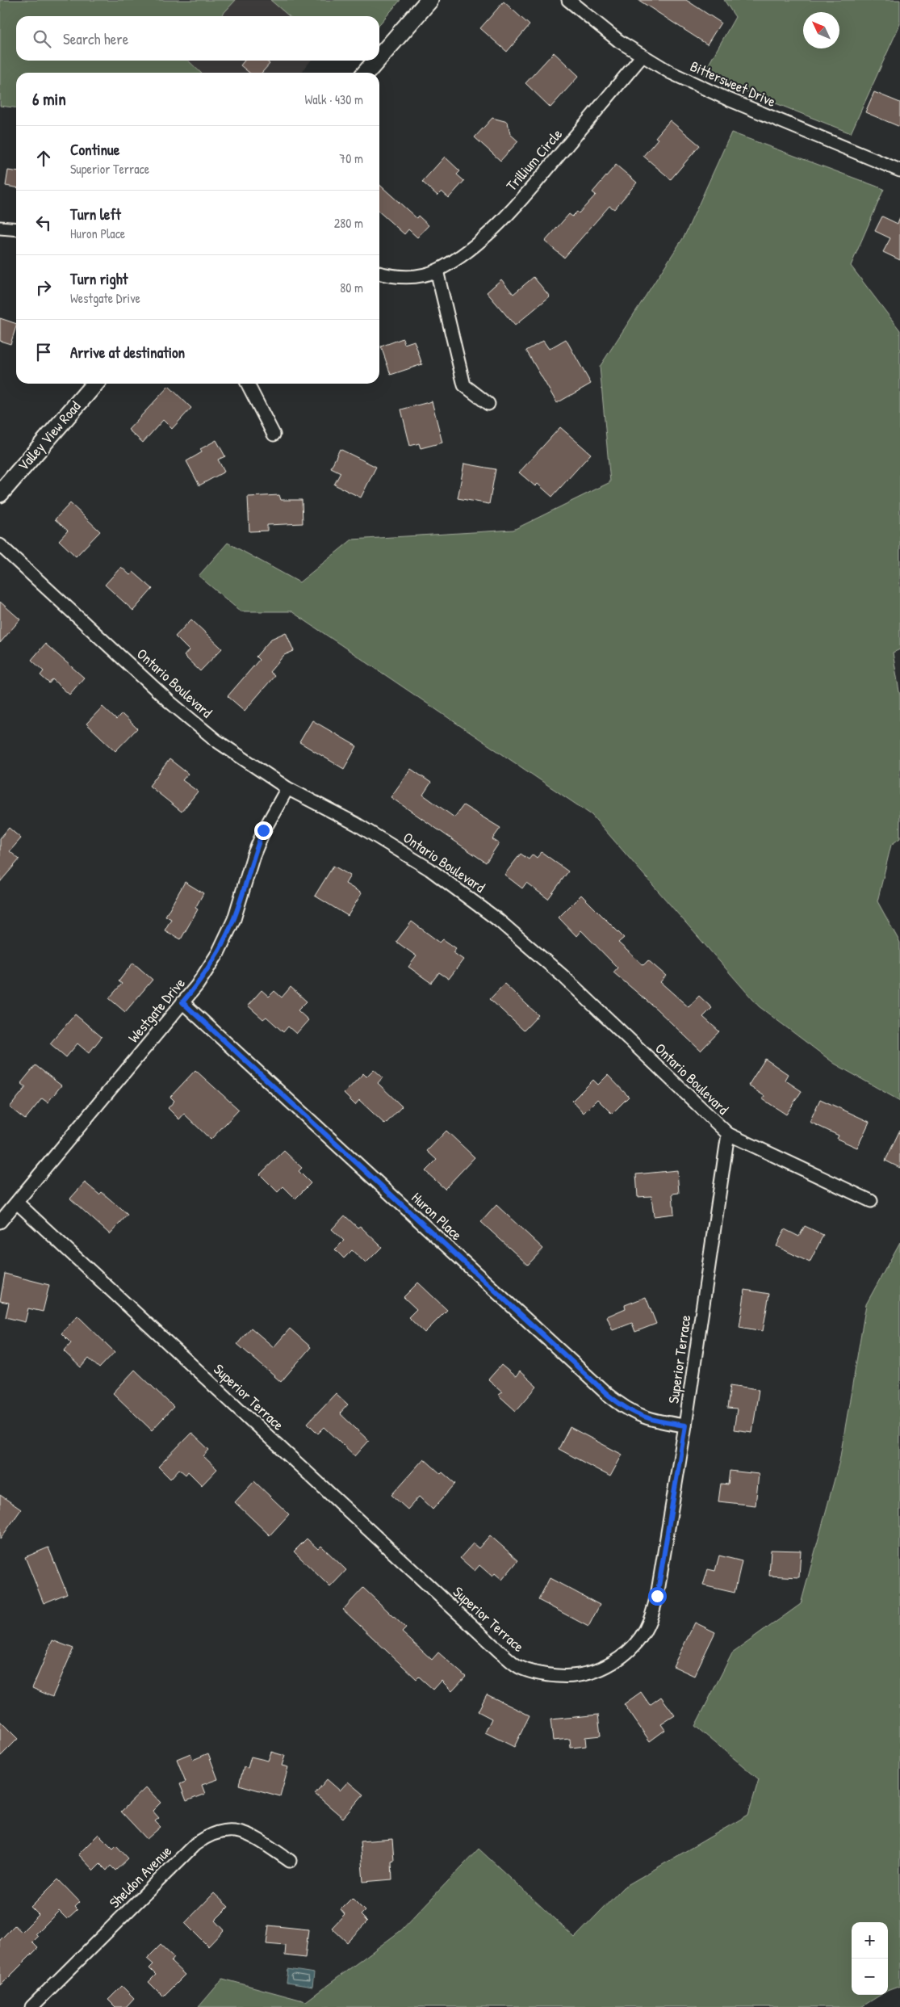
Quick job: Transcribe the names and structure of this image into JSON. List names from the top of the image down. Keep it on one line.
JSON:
{"streets":{"main road":["Valley View Road"],"street":["Bittersweet Drive","Trillium Circle","Ontario Boulevard","Westgate Drive","Huron Place","Superior Terrace","Sheldon Avenue"]},"crossings":[["Bittersweet Drive","Trillium Circle"],["Ontario Boulevard","Westgate Drive"],["Ontario Boulevard","Superior Terrace"],["Westgate Drive","Huron Place"],["Westgate Drive","Superior Terrace"],["Huron Place","Superior Terrace"]],"north":"top left","page":{"search":"Search here","heading":["6 min","Walk · 430 m"],"list":[["Continue","Superior Terrace","70 m"],["Turn left","Huron Place","280 m"],["Turn right","Westgate Drive","80 m"],"Arrive at destination"],"map_buttons":["+","−"]}}
